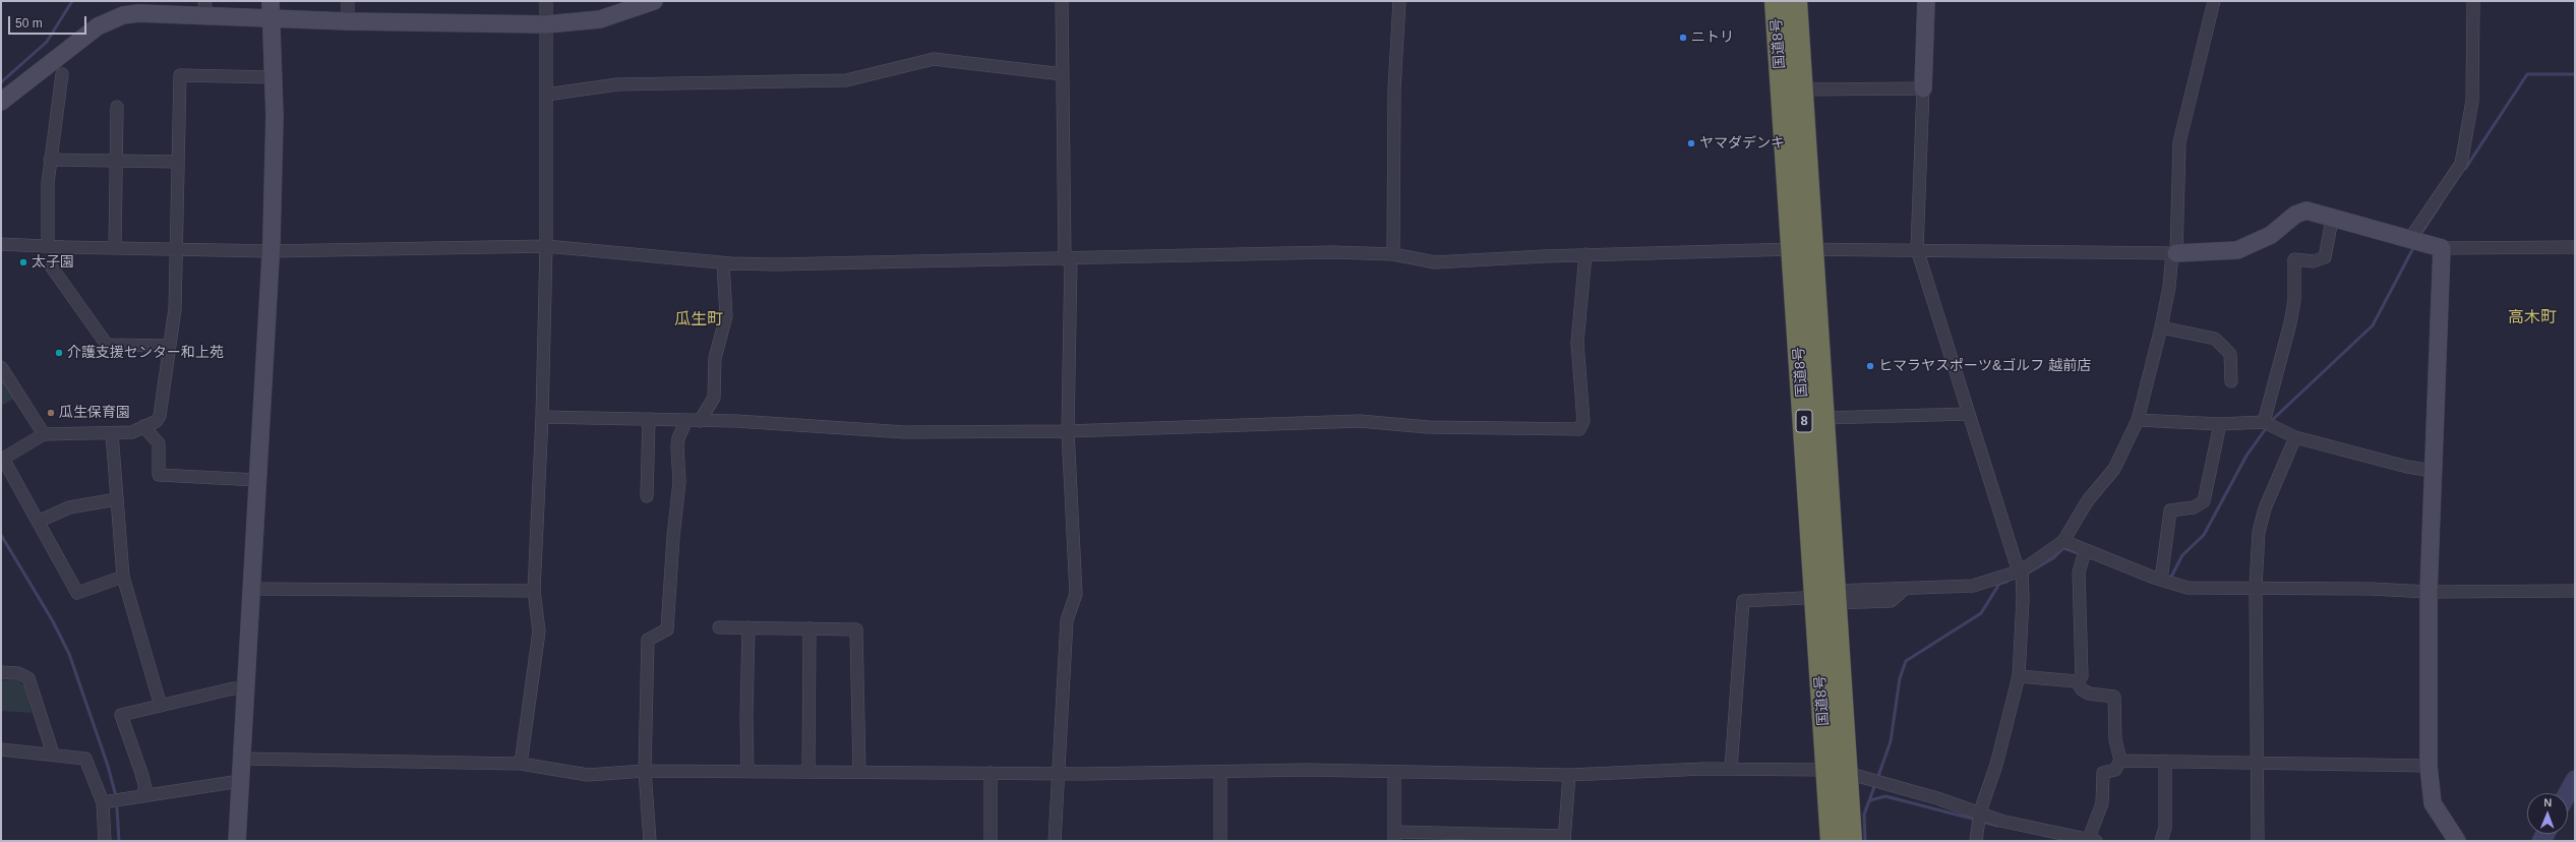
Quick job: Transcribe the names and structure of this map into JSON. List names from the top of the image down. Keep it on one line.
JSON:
{"streets":{"highway":["国道8号","8"]},"districts":["高木町","瓜生町"],"places":["ニトリ","ヤマダデンキ","太子園","介護支援センター和上苑","ヒマラヤスポーツ&ゴルフ 越前店","瓜生保育園"],"scale_bar":"50 m","north":"top"}
